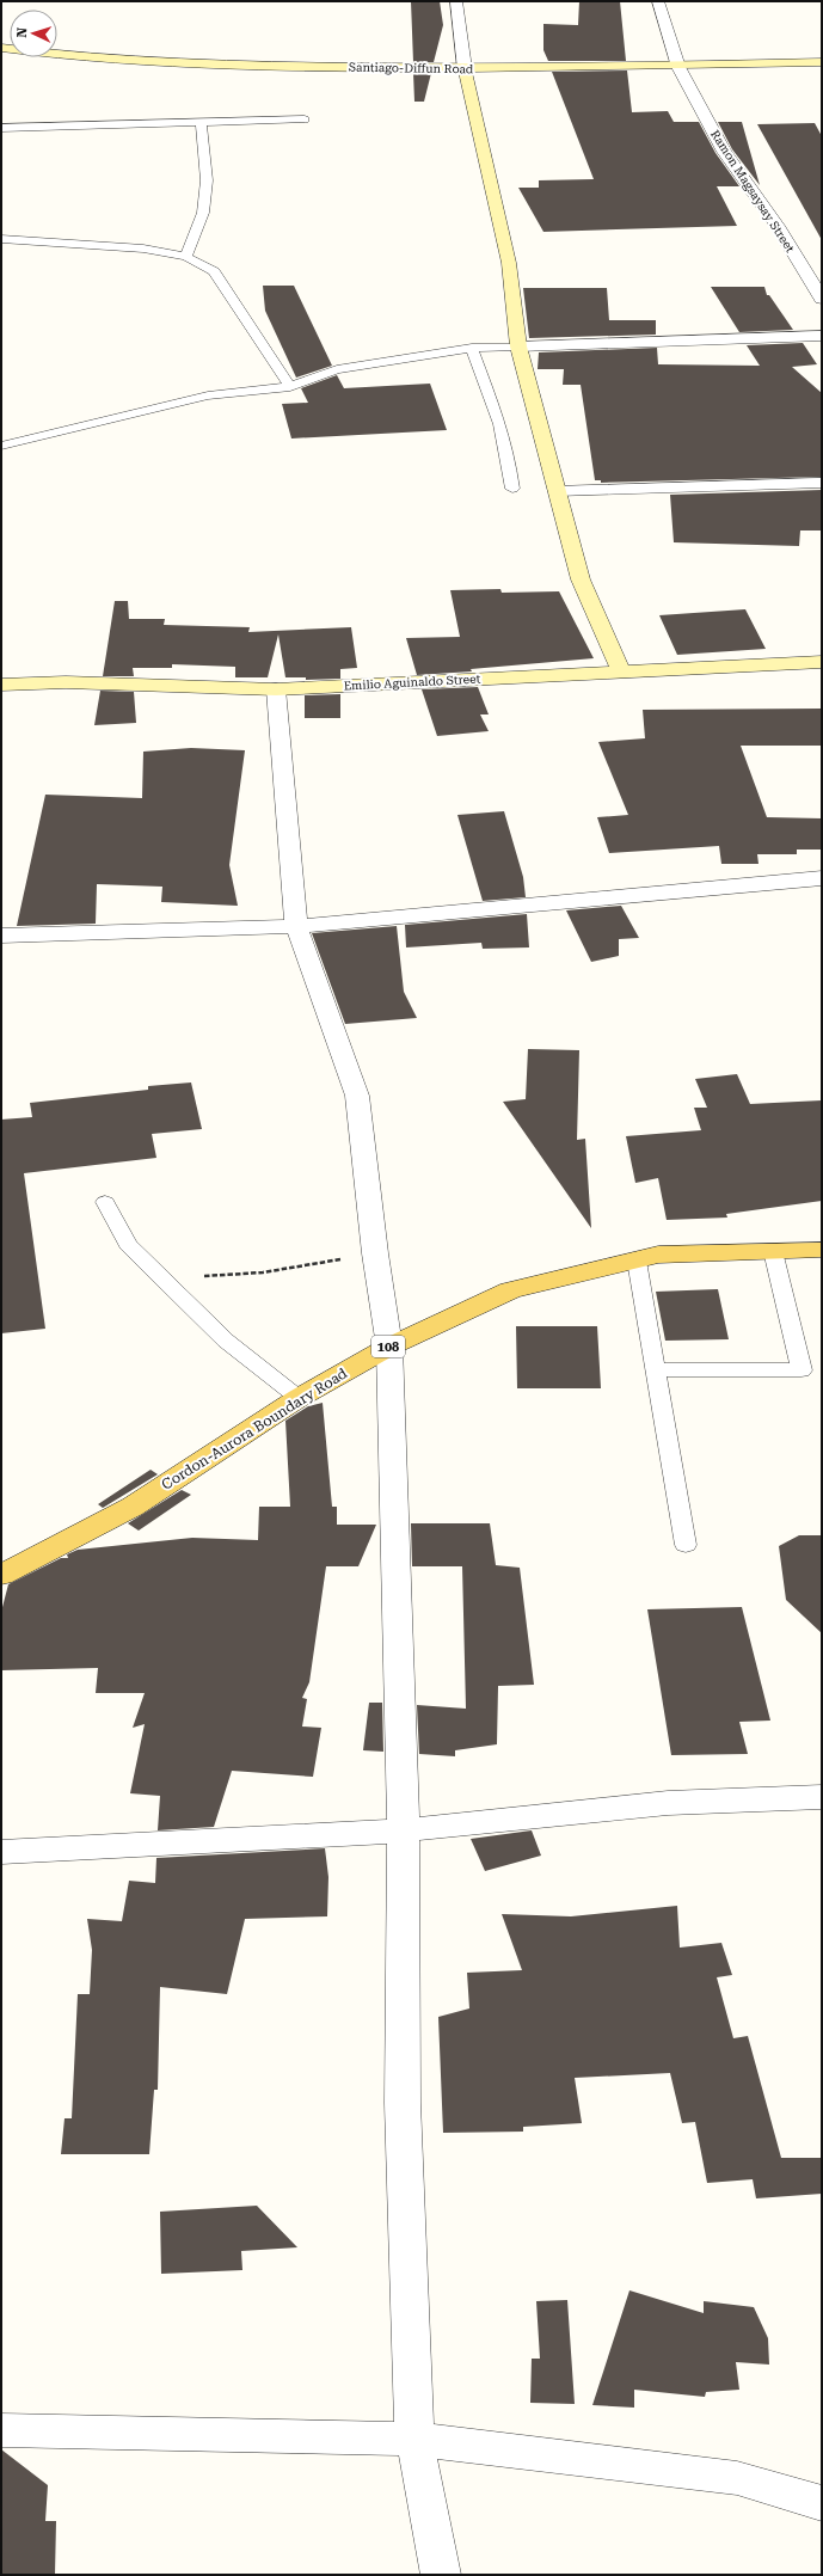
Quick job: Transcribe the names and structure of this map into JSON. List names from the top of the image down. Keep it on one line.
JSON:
{"streets":{"main road":["108","Cordon-Aurora Boundary Road"],"street":["Santiago-Diffun Road","Ramon Magsaysay Street","Emilio Aguinaldo Street"]},"crossings":[["Santiago-Diffun Road","Ramon Magsaysay Street"]],"north":"left"}
